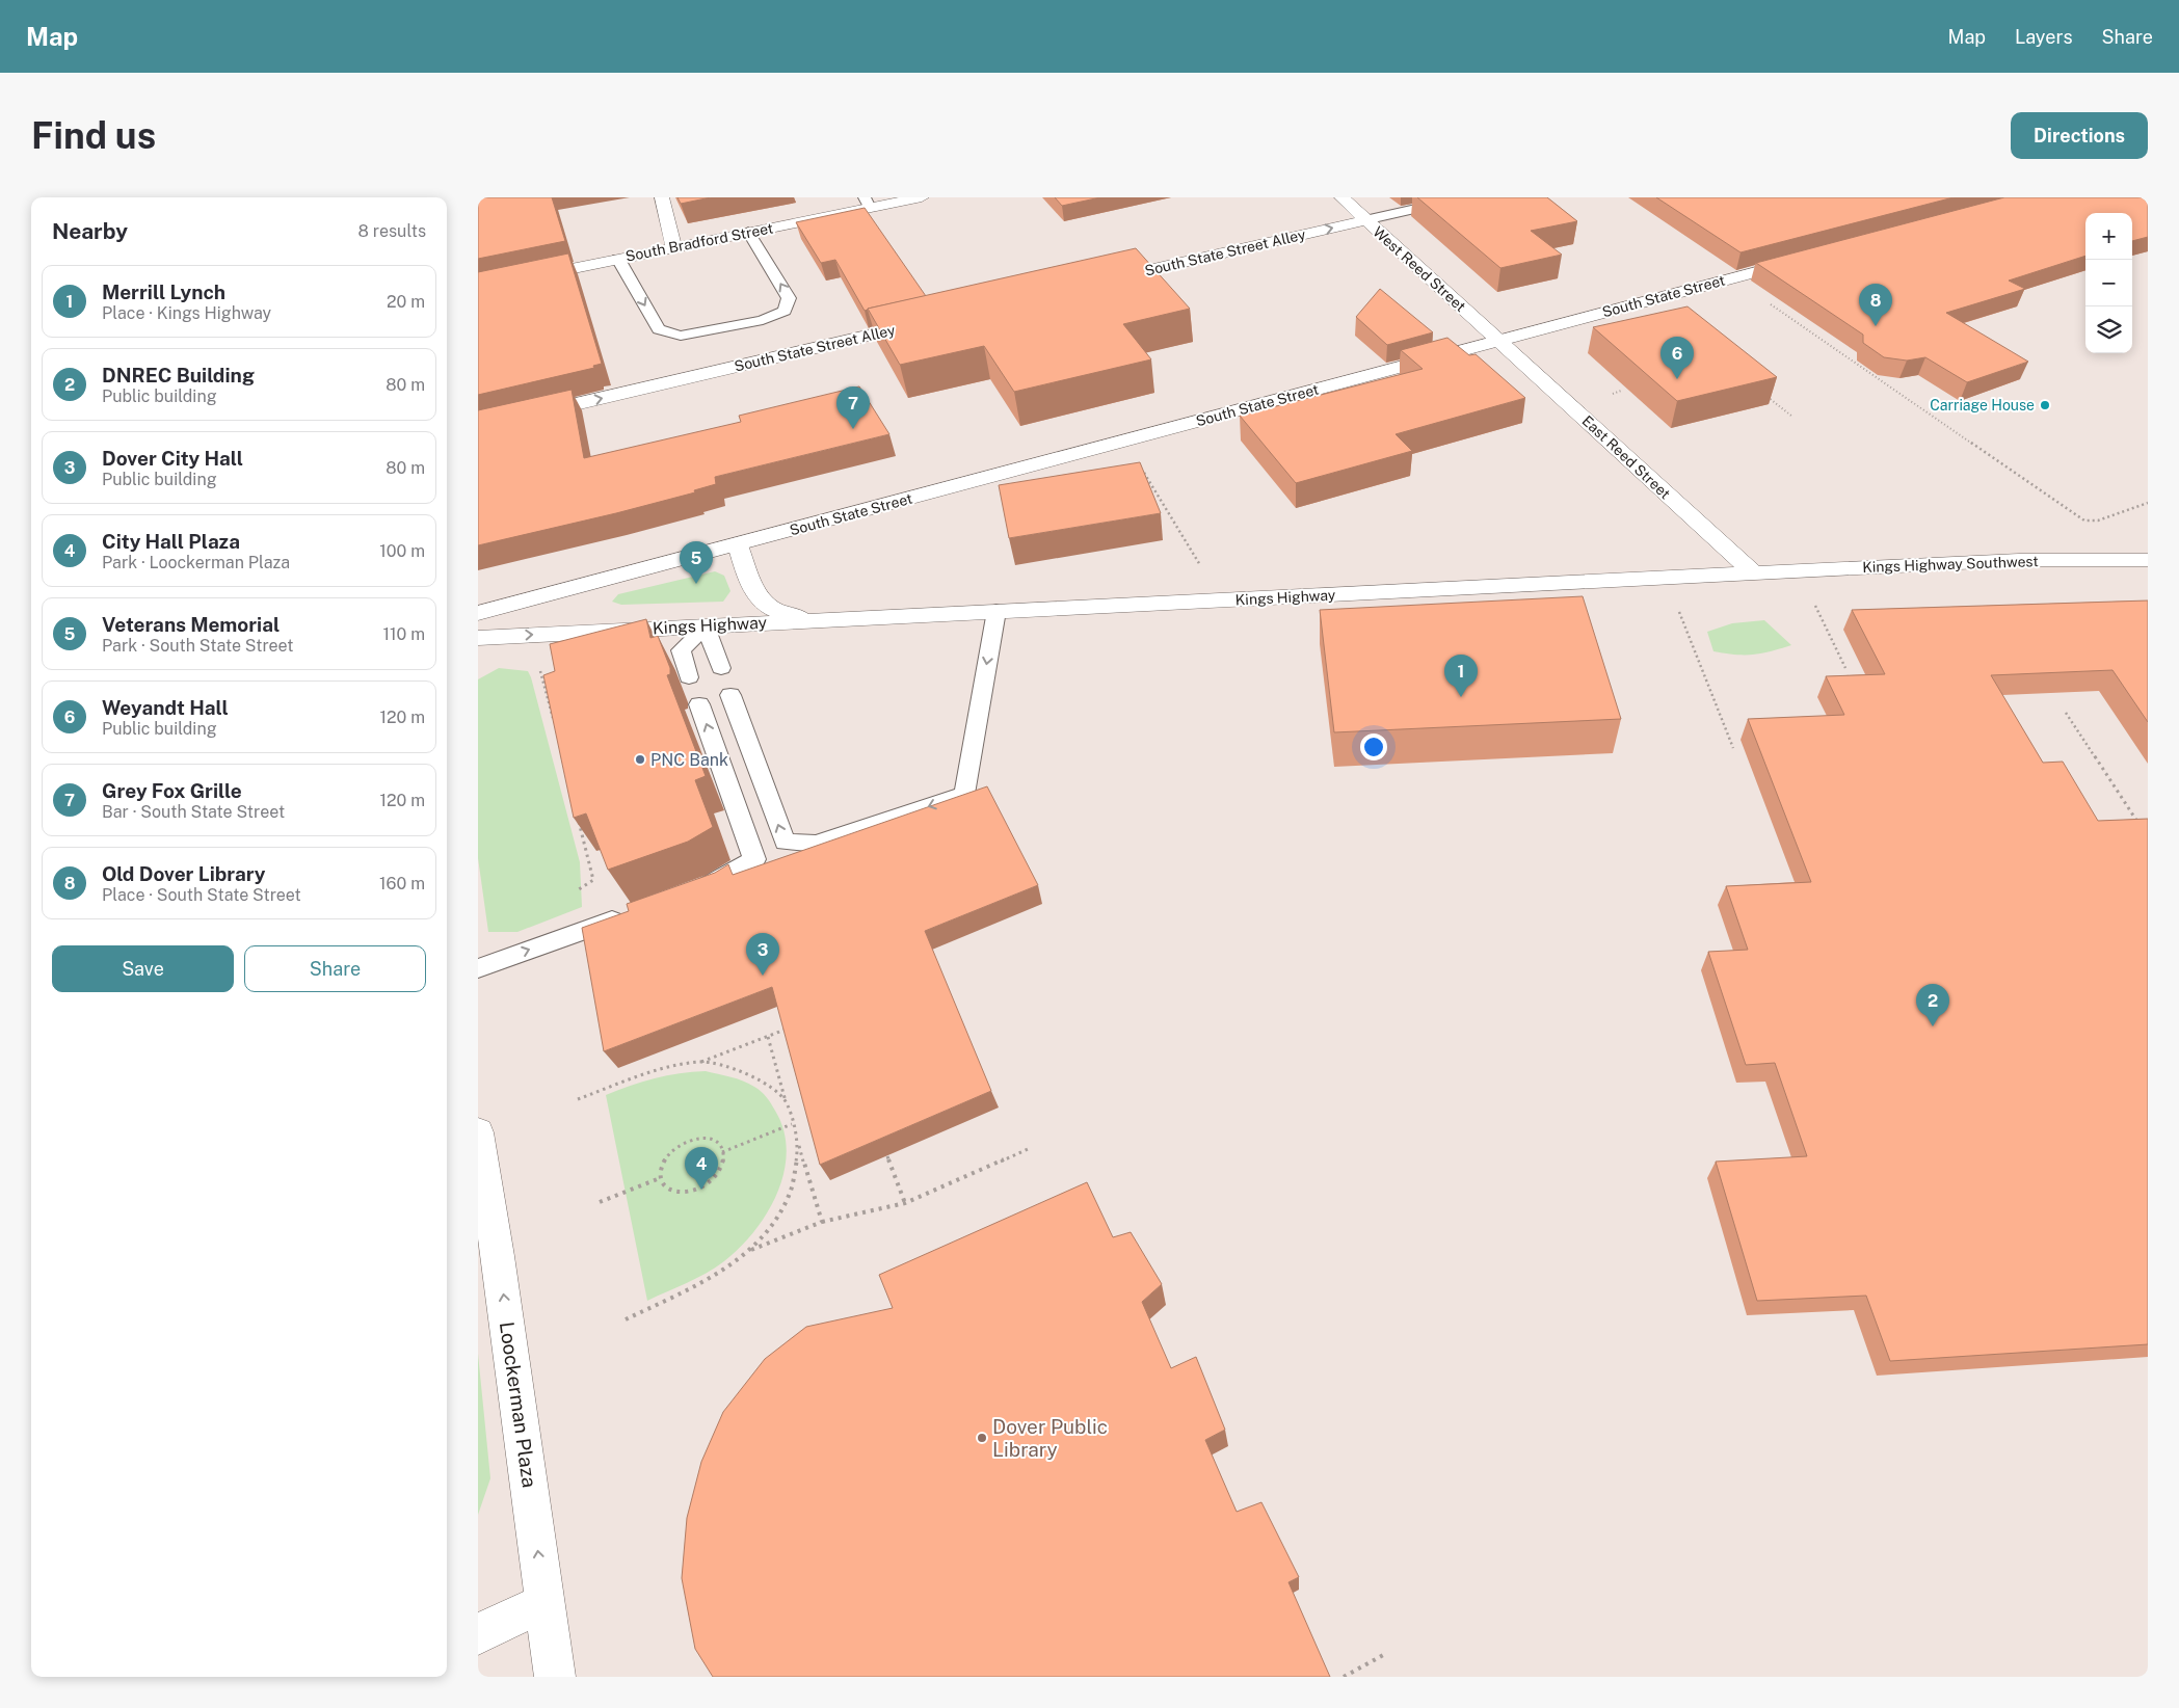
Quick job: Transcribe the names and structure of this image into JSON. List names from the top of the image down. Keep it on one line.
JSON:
{"streets":{"street":["South Bradford Street","South State Street Alley","West Reed Street","South State Street","East Reed Street","Kings Highway Southwest","Kings Highway","Loockerman Plaza"]},"crossings":[["South State Street Alley","West Reed Street"],["West Reed Street","South State Street"],["West Reed Street","East Reed Street"],["South State Street","East Reed Street"],["South State Street","Kings Highway"],["East Reed Street","Kings Highway Southwest"],["East Reed Street","Kings Highway"],["Kings Highway Southwest","Kings Highway"]],"one_way":["South State Street Alley","Loockerman Plaza"],"places":["Carriage House","PNC Bank","Dover Public Library"],"page":{"header":"Map","nav":["Map","Layers","Share"],"buttons":["Directions",["Save","Share"]],"title":"Find us","heading":["Nearby","8 results"],"map_buttons":["+","−"],"list":[{"mark":"1","name":"Merrill Lynch","note":"Place · Kings Highway","value":"20 m"},{"mark":"2","name":"DNREC Building","note":"Public building","value":"80 m"},{"mark":"3","name":"Dover City Hall","note":"Public building","value":"80 m"},{"mark":"4","name":"City Hall Plaza","note":"Park · Loockerman Plaza","value":"100 m"},{"mark":"5","name":"Veterans Memorial","note":"Park · South State Street","value":"110 m"},{"mark":"6","name":"Weyandt Hall","note":"Public building","value":"120 m"},{"mark":"7","name":"Grey Fox Grille","note":"Bar · South State Street","value":"120 m"},{"mark":"8","name":"Old Dover Library","note":"Place · South State Street","value":"160 m"}],"pins":["8","6","7","5","1","3","2","4"]}}
